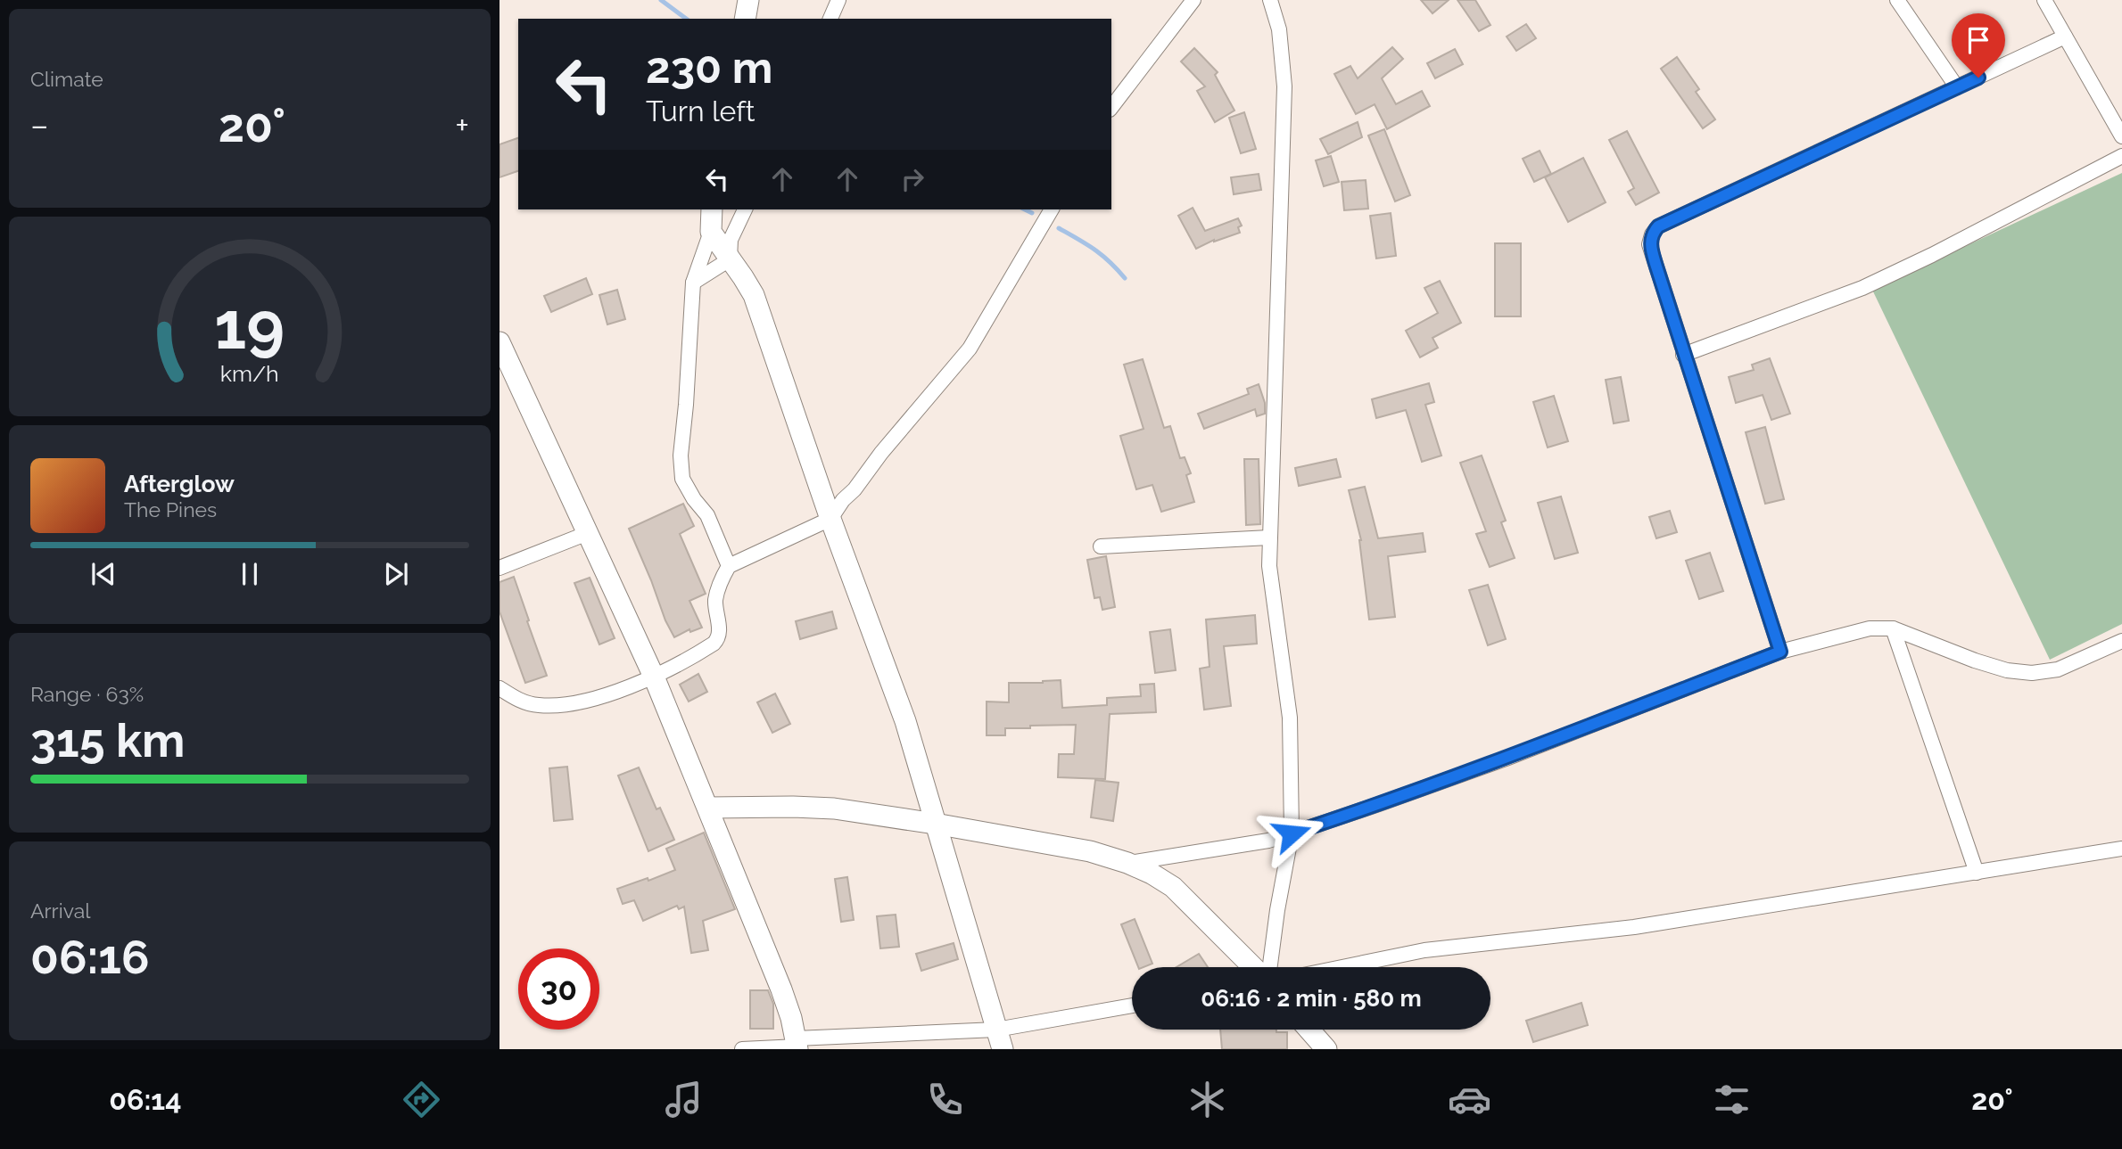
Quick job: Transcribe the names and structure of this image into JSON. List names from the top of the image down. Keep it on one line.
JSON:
{"page":{"tile":["Climate",["Range · 63%","315 km"],["Arrival","06:16"]],"turn":["230 m","Turn left"],"heat":["−","20°","+"],"song":["Afterglow","The Pines"],"limit":"30","trip":"06:16 · 2 min · 580 m","tabs":["06:14","20°"],"gauge":["19","km/h"]}}
